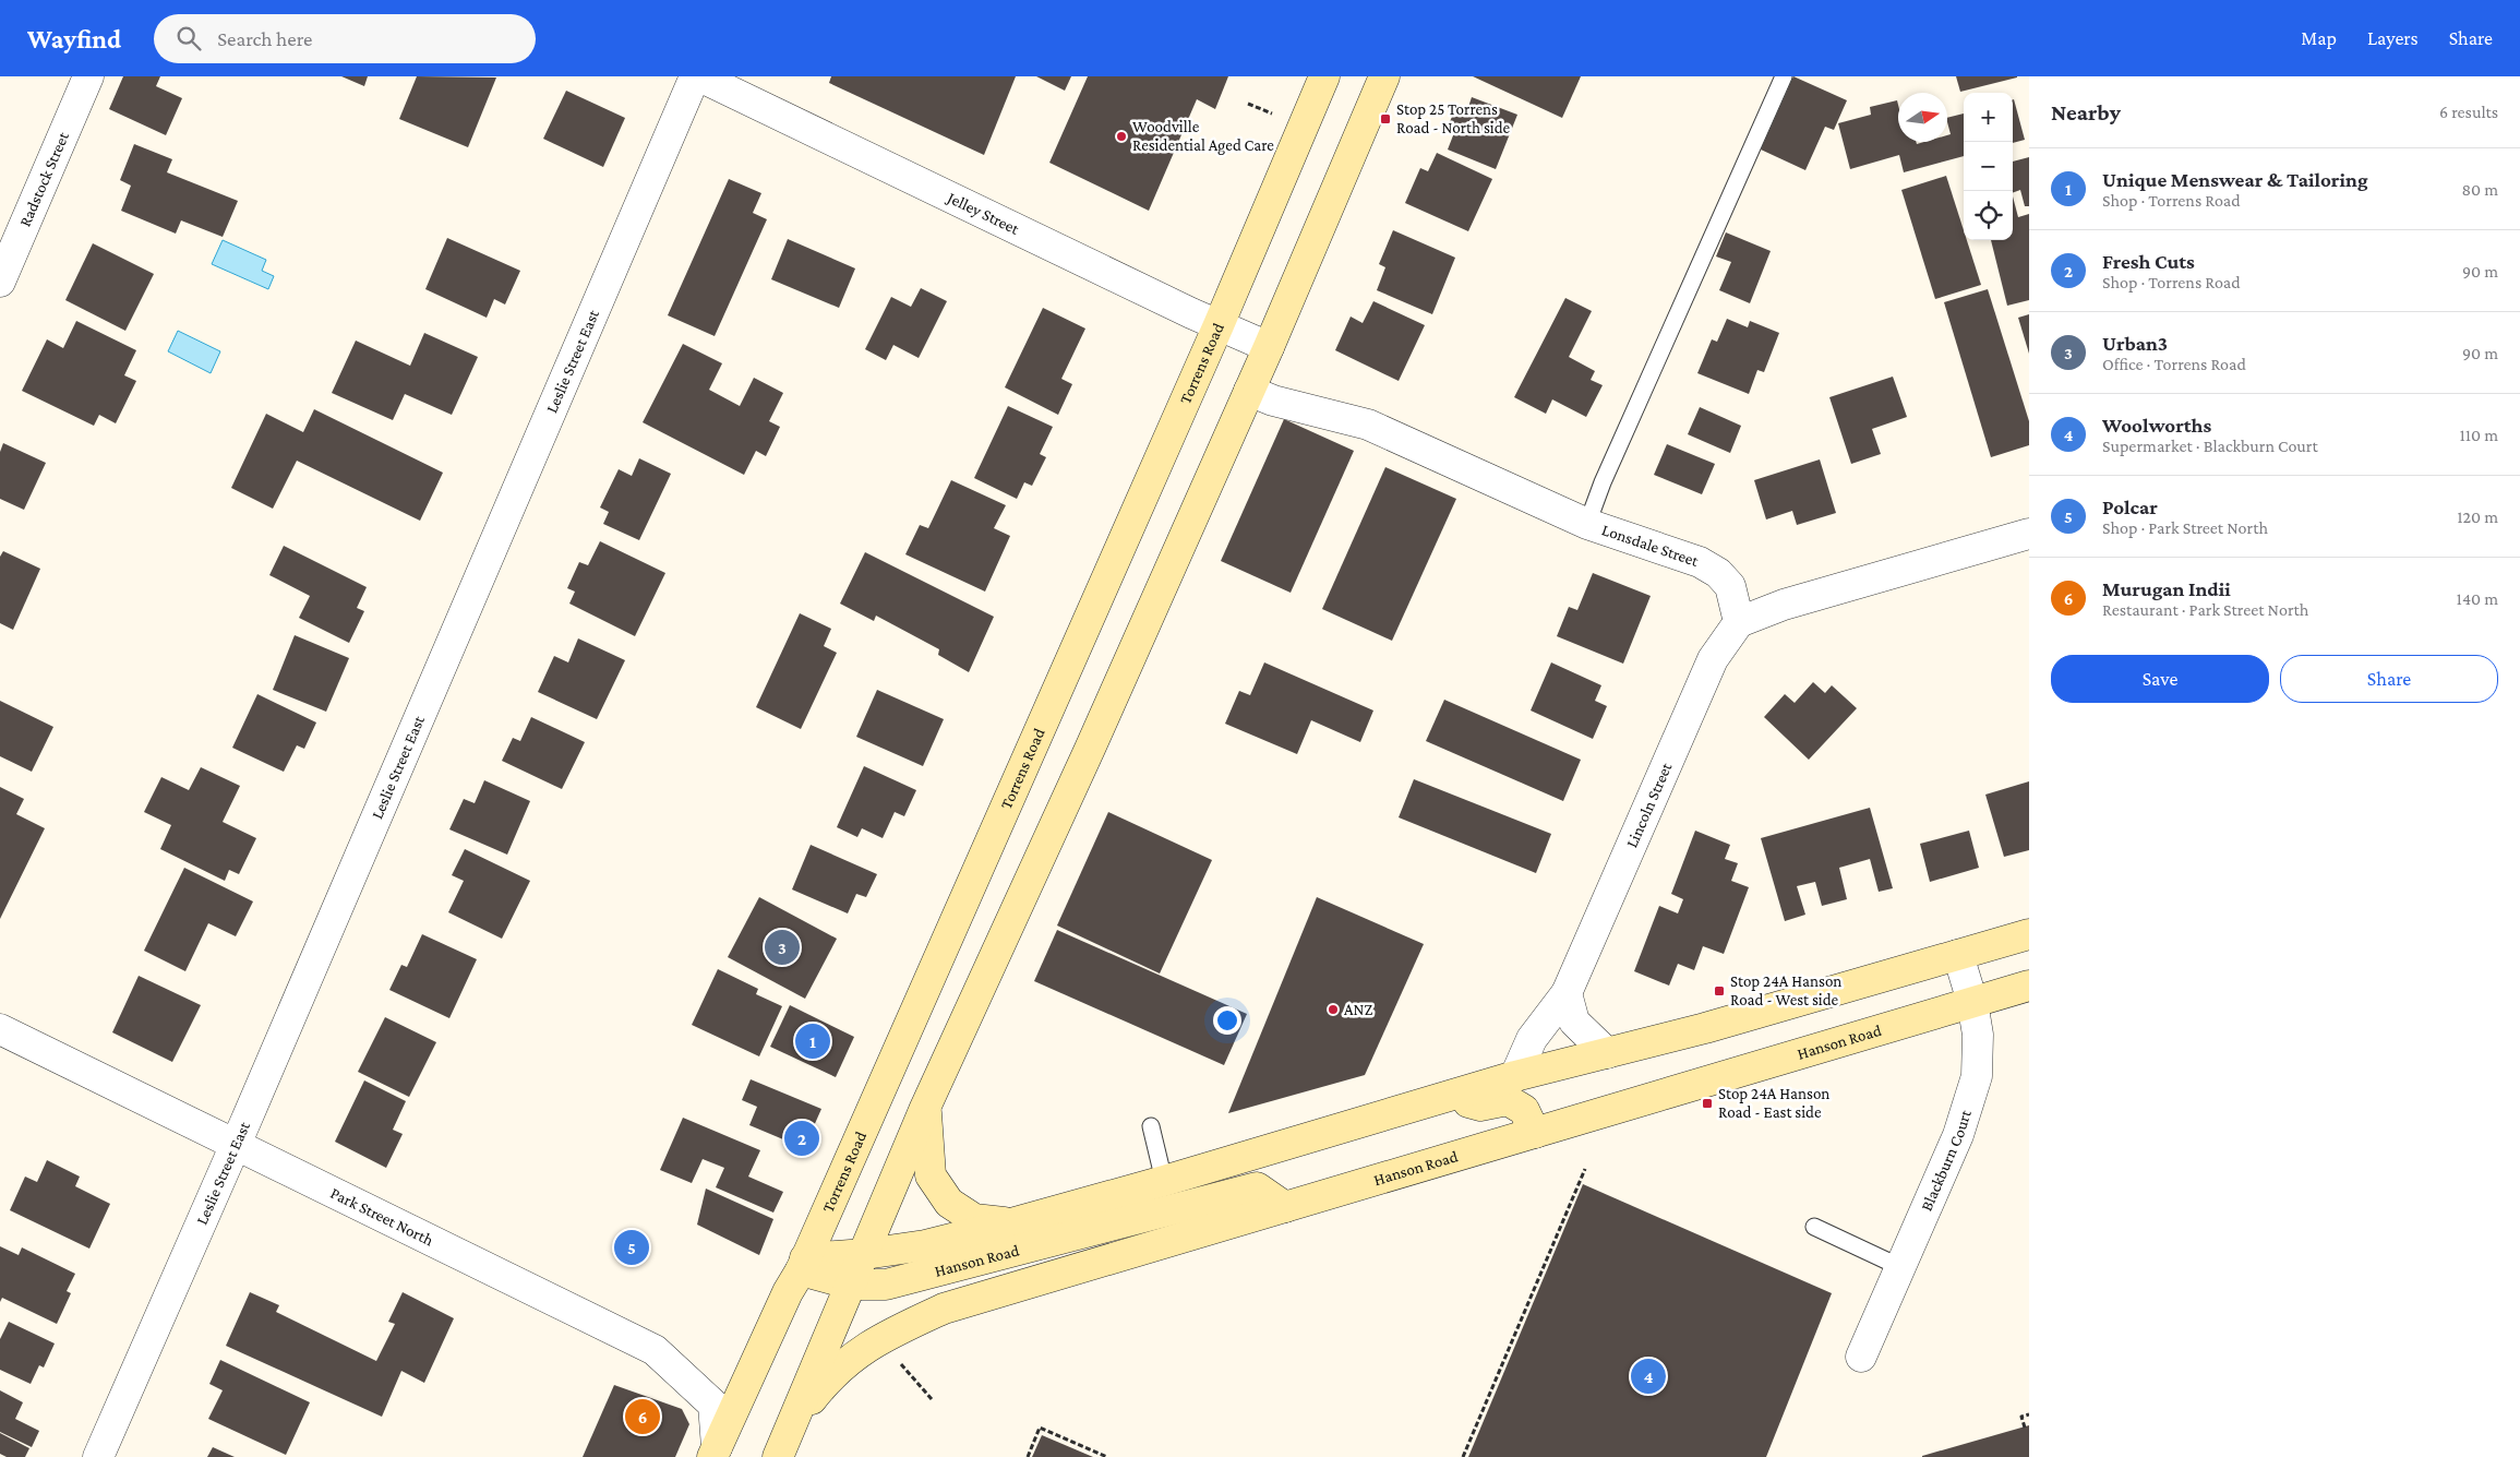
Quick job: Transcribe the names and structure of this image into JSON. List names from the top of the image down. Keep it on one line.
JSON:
{"streets":{"main road":["Torrens Road","Hanson Road"],"street":["Radstock Street","Jelley Street","Leslie Street East","Lonsdale Street","Lincoln Street","Blackburn Court","Park Street North"]},"crossings":[["Jelley Street","Leslie Street East"],["Jelley Street","Torrens Road"],["Leslie Street East","Park Street North"],["Torrens Road","Hanson Road"],["Torrens Road","Park Street North"],["Lonsdale Street","Lincoln Street"],["Lincoln Street","Hanson Road"],["Hanson Road","Blackburn Court"]],"places":{"transit":["Stop 25 Torrens Road - North side","Stop 24A Hanson Road - West side","Stop 24A Hanson Road - East side"],"other":["Woodville Residential Aged Care","ANZ"]},"north":"right","page":{"header":"Wayfind","search":"Search here","nav":["Map","Layers","Share"],"heading":["Nearby","6 results"],"map_buttons":["+","−"],"list":[{"mark":"1","name":"Unique Menswear & Tailoring","note":"Shop · Torrens Road","value":"80 m"},{"mark":"2","name":"Fresh Cuts","note":"Shop · Torrens Road","value":"90 m"},{"mark":"3","name":"Urban3","note":"Office · Torrens Road","value":"90 m"},{"mark":"4","name":"Woolworths","note":"Supermarket · Blackburn Court","value":"110 m"},{"mark":"5","name":"Polcar","note":"Shop · Park Street North","value":"120 m"},{"mark":"6","name":"Murugan Indii","note":"Restaurant · Park Street North","value":"140 m"}],"buttons":["Save","Share"],"pins":["3","1","2","5","4","6"]}}
